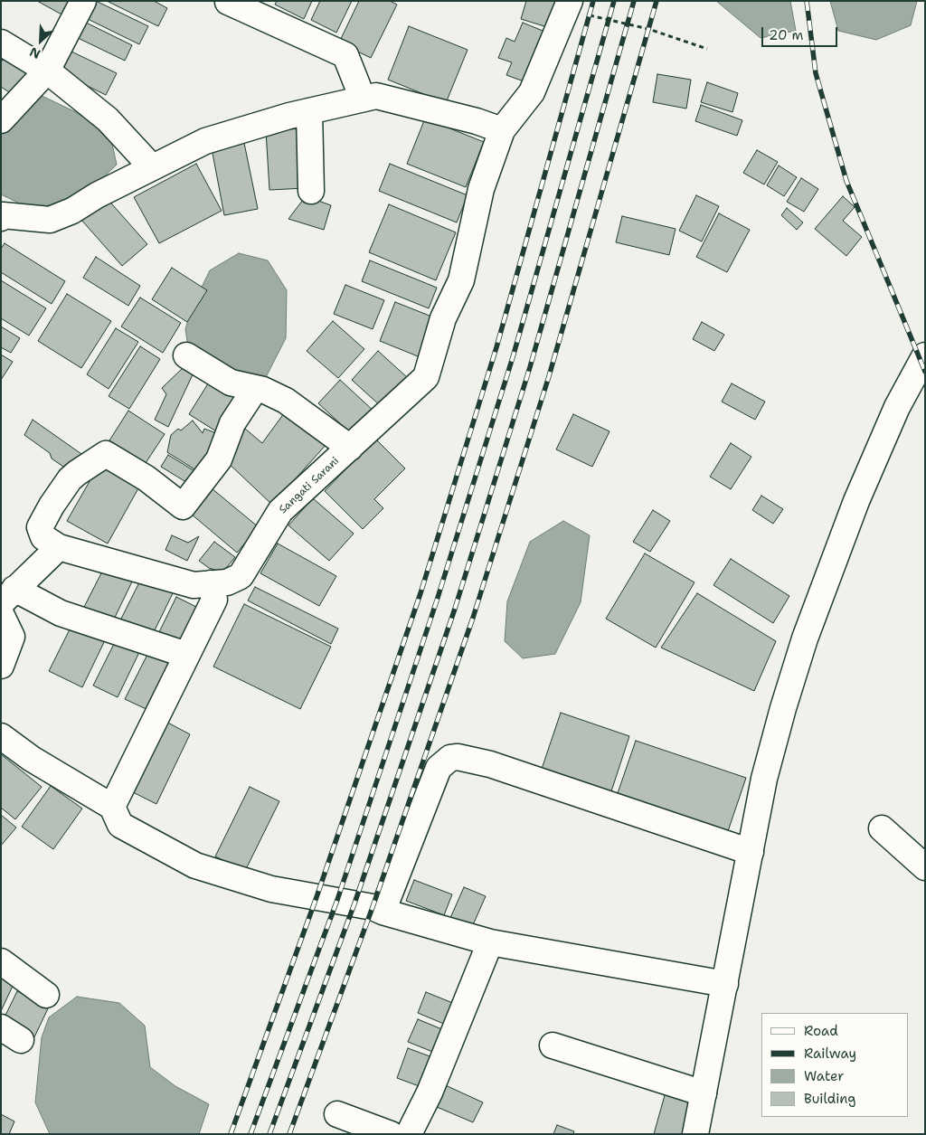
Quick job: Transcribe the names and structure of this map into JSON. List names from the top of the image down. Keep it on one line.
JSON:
{"streets":{"street":["Sangati Sarani"]},"legend":["Road","Railway","Water","Building"],"scale_bar":"20 m","north":"bottom left"}
